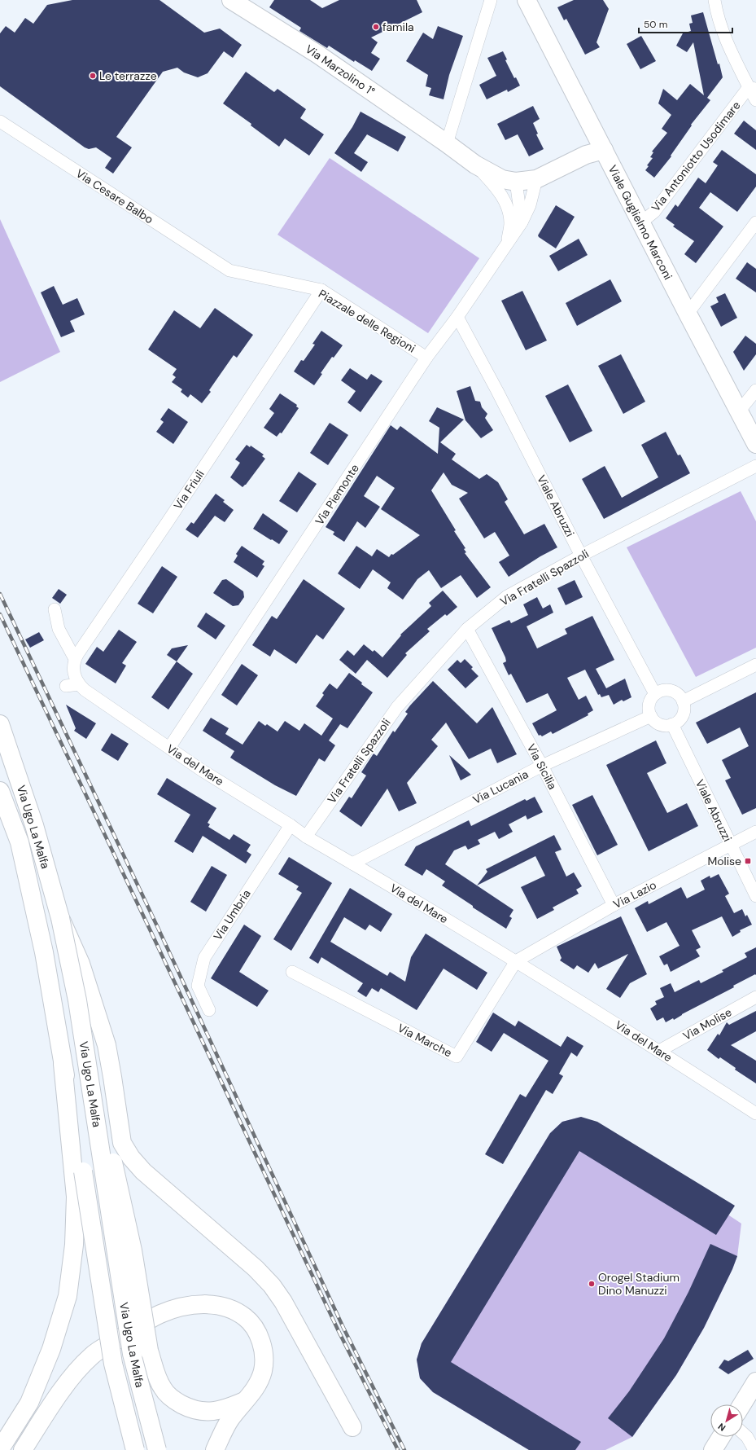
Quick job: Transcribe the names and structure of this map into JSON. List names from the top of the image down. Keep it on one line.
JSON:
{"streets":{"main road":["Via Marzolino 1°","Viale Guglielmo Marconi","Via Ugo La Malfa"],"street":["Via Antoniotto Usodimare","Via Cesare Balbo","Piazzale delle Regioni","Via Friuli","Via Piemonte","Viale Abruzzi","Via Fratelli Spazzoli","Via del Mare","Via Sicilia","Via Lucania","Via Lazio","Via Umbria","Via Molise","Via Marche"]},"crossings":[["Via Marzolino 1°","Via Piemonte"],["Via Antoniotto Usodimare","Viale Guglielmo Marconi"],["Via Cesare Balbo","Piazzale delle Regioni"],["Piazzale delle Regioni","Via Friuli"],["Piazzale delle Regioni","Via Piemonte"],["Via Piemonte","Viale Abruzzi"],["Via Piemonte","Via del Mare"],["Viale Abruzzi","Via Fratelli Spazzoli"],["Viale Abruzzi","Via Lucania"],["Viale Abruzzi","Via Lazio"],["Via Fratelli Spazzoli","Via del Mare"],["Via Fratelli Spazzoli","Via Sicilia"],["Via del Mare","Via Lucania"],["Via del Mare","Via Lazio"],["Via del Mare","Via Umbria"],["Via del Mare","Via Molise"],["Via del Mare","Via Marche"],["Via Sicilia","Via Lucania"],["Via Sicilia","Via Lazio"],["Via Lazio","Via Marche"]],"places":{"other":["famila","Le terrazze","Orogel Stadium Dino Manuzzi"],"transit":["Molise"]},"scale_bar":"50 m","north":"bottom left"}
